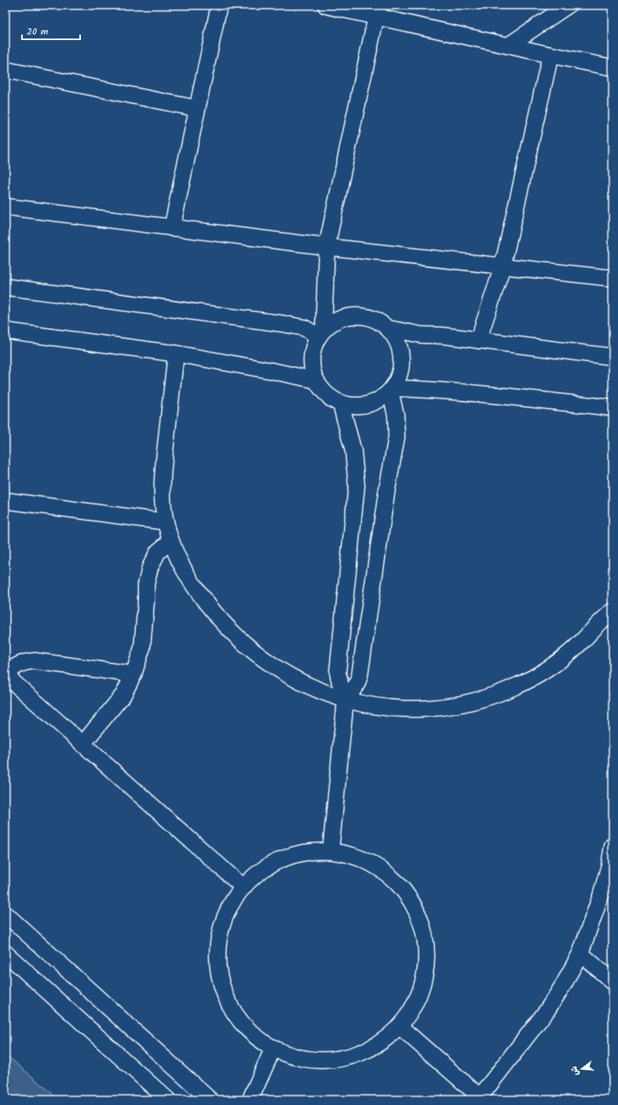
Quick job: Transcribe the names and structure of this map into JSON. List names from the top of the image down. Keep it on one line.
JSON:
{"scale_bar":"20 m","north":"left"}
